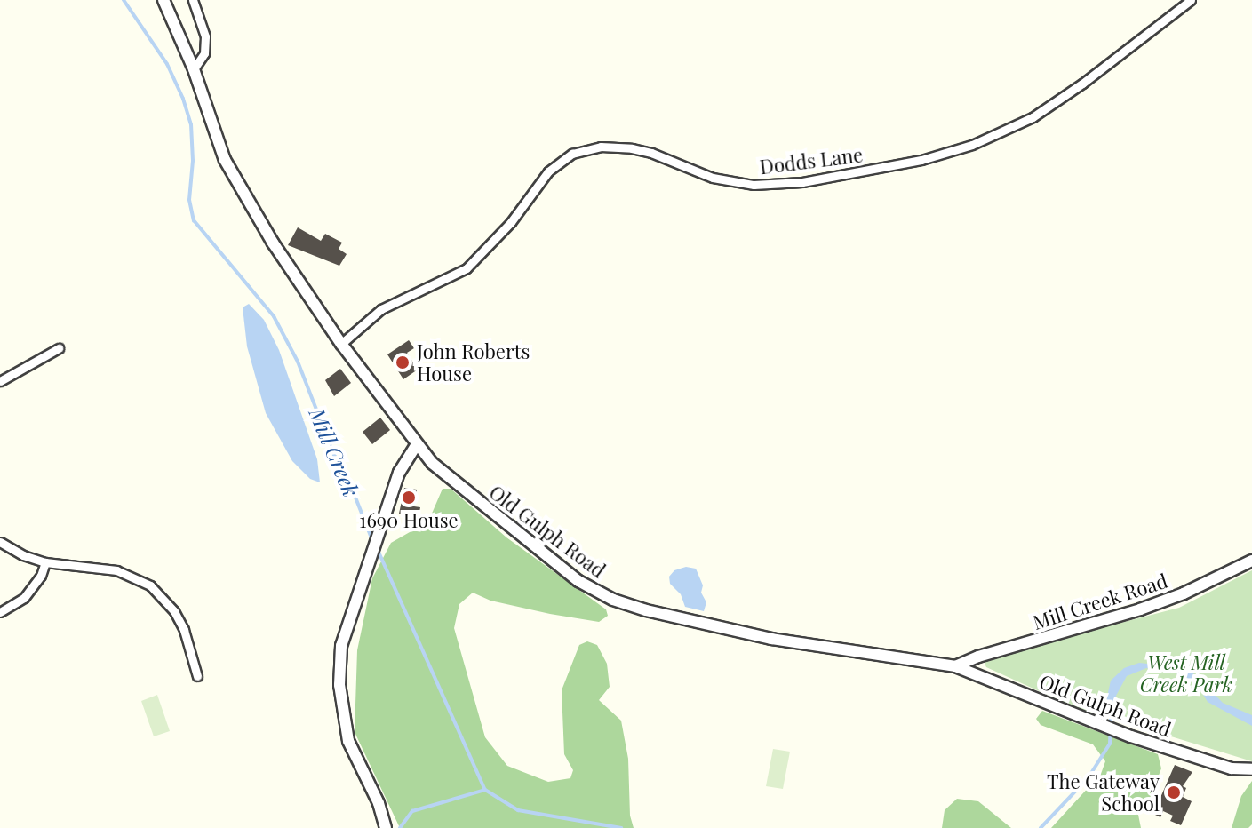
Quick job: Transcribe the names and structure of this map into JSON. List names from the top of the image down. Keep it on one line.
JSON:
{"streets":{"street":["Dodds Lane","Old Gulph Road","Mill Creek Road"]},"crossings":[["Dodds Lane","Old Gulph Road"],["Old Gulph Road","Mill Creek Road"]],"water":["Mill Creek"],"parks":["West Mill Creek Park"],"places":["John Roberts House","1690 House","The Gateway School"]}
